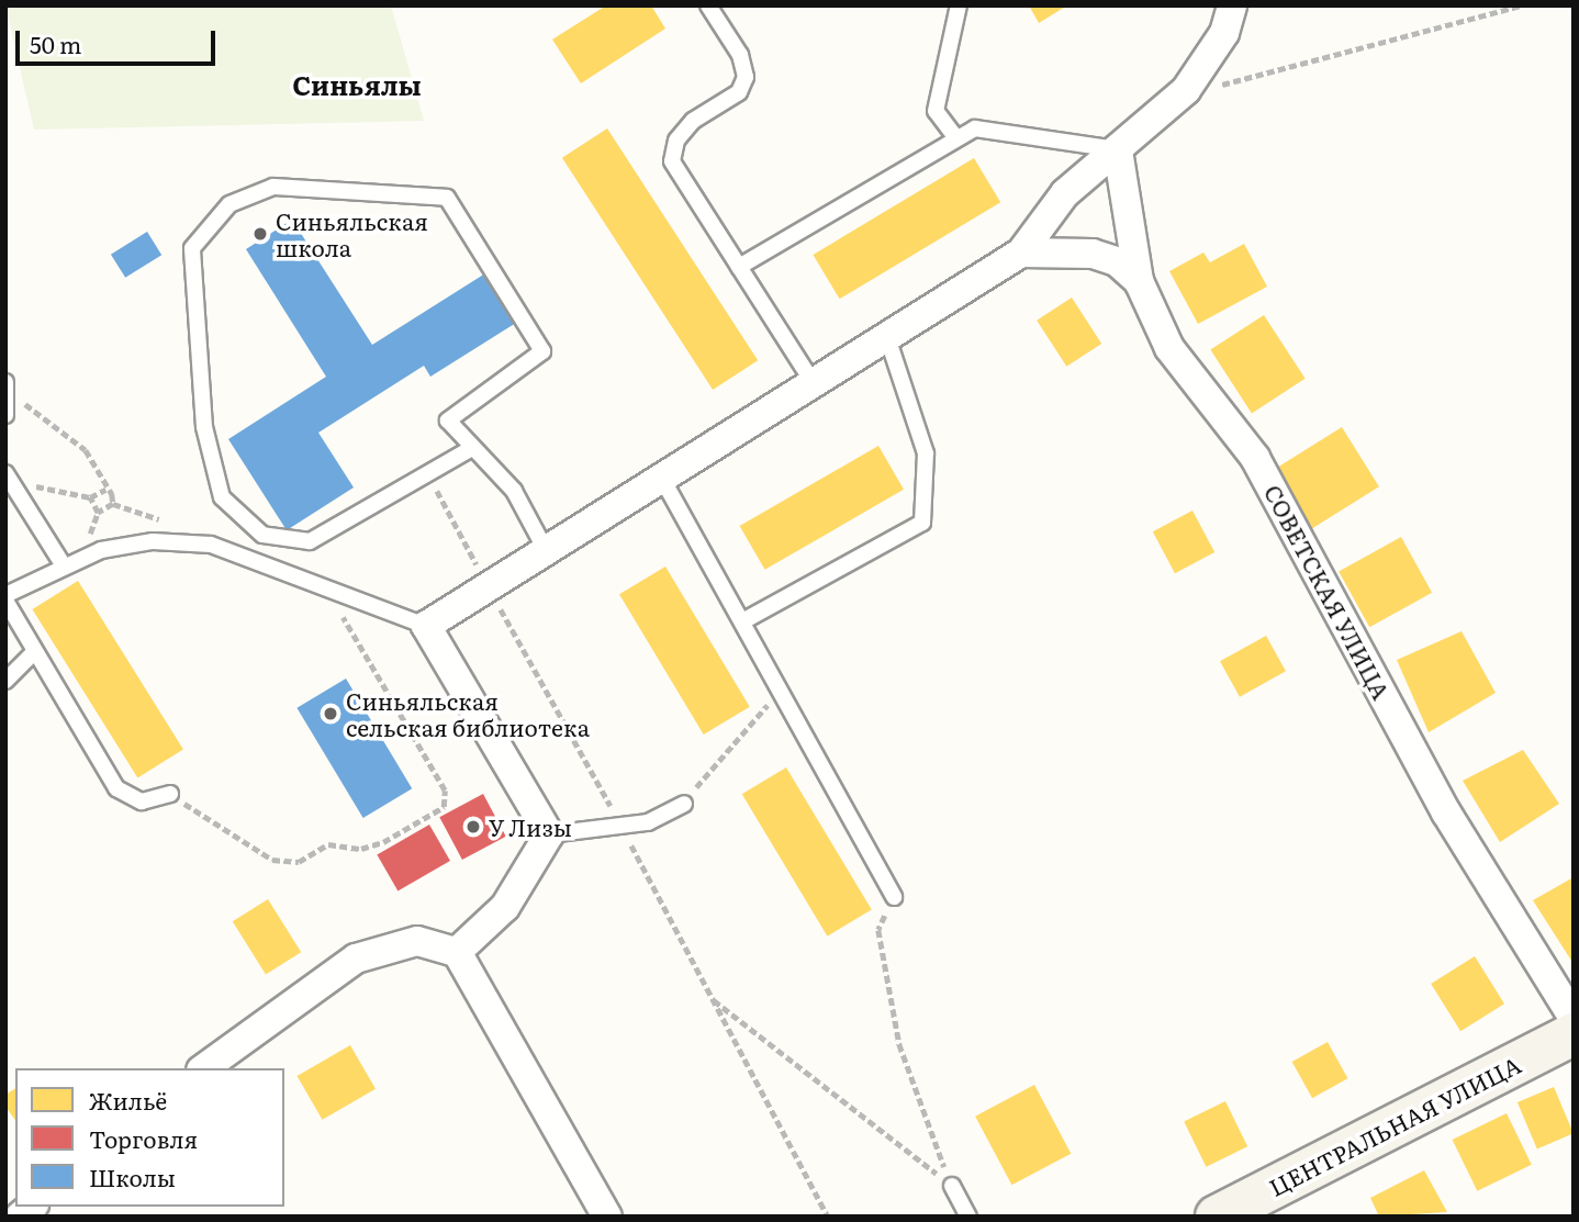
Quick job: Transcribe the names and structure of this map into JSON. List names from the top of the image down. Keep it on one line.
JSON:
{"streets":{"street":["СОВЕТСКАЯ УЛИЦА","ЦЕНТРАЛЬНАЯ УЛИЦА"]},"districts":["Синьялы"],"places":["Синьяльская школа","Синьяльская сельская библиотека","У Лизы"],"legend":["Жильё","Торговля","Школы"],"scale_bar":"50 m"}
